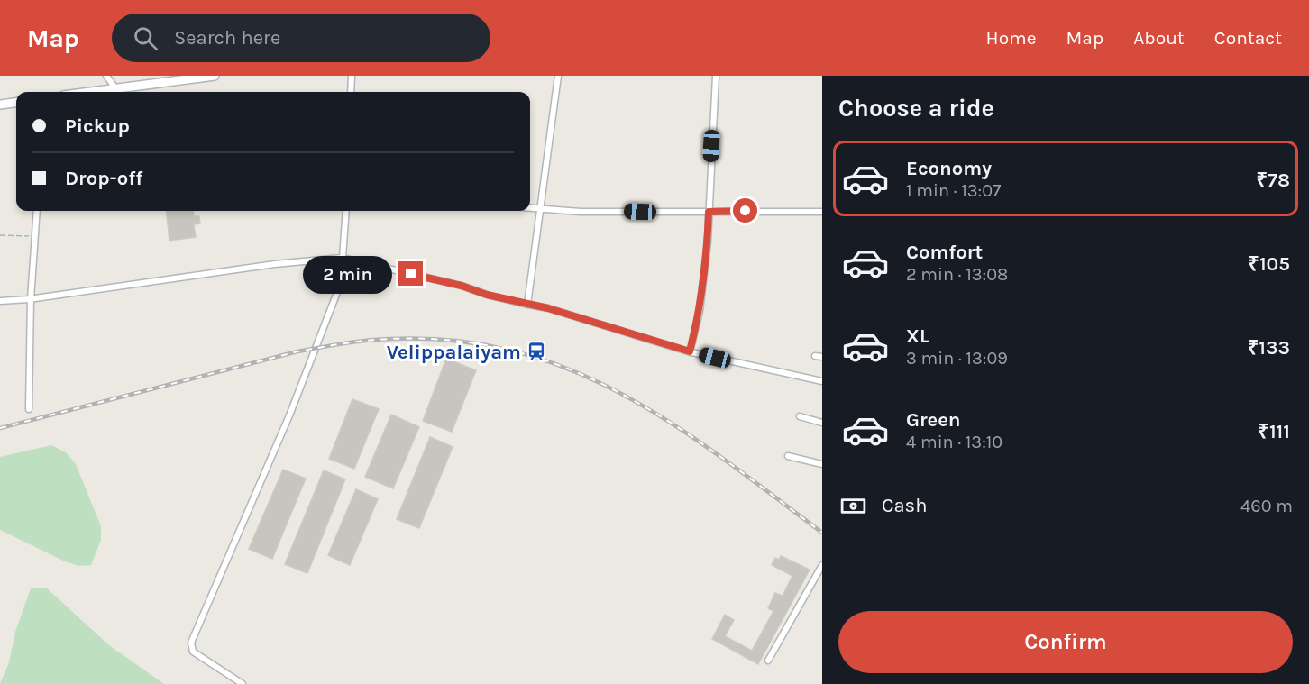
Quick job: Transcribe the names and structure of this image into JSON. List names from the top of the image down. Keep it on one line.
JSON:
{"places":{"station":["Velippalaiyam"]},"page":{"header":"Map","search":"Search here","nav":["Home","Map","About","Contact"],"heading":"Choose a ride","banner":["Pickup","Drop-off"],"list":[{"name":"Economy","note":"1 min · 13:07","value":"₹78"},{"name":"Comfort","note":"2 min · 13:08","value":"₹105"},{"name":"XL","note":"3 min · 13:09","value":"₹133"},{"name":"Green","note":"4 min · 13:10","value":"₹111"}],"bubble":"2 min","pay":["Cash","460 m"],"buttons":"Confirm"}}
